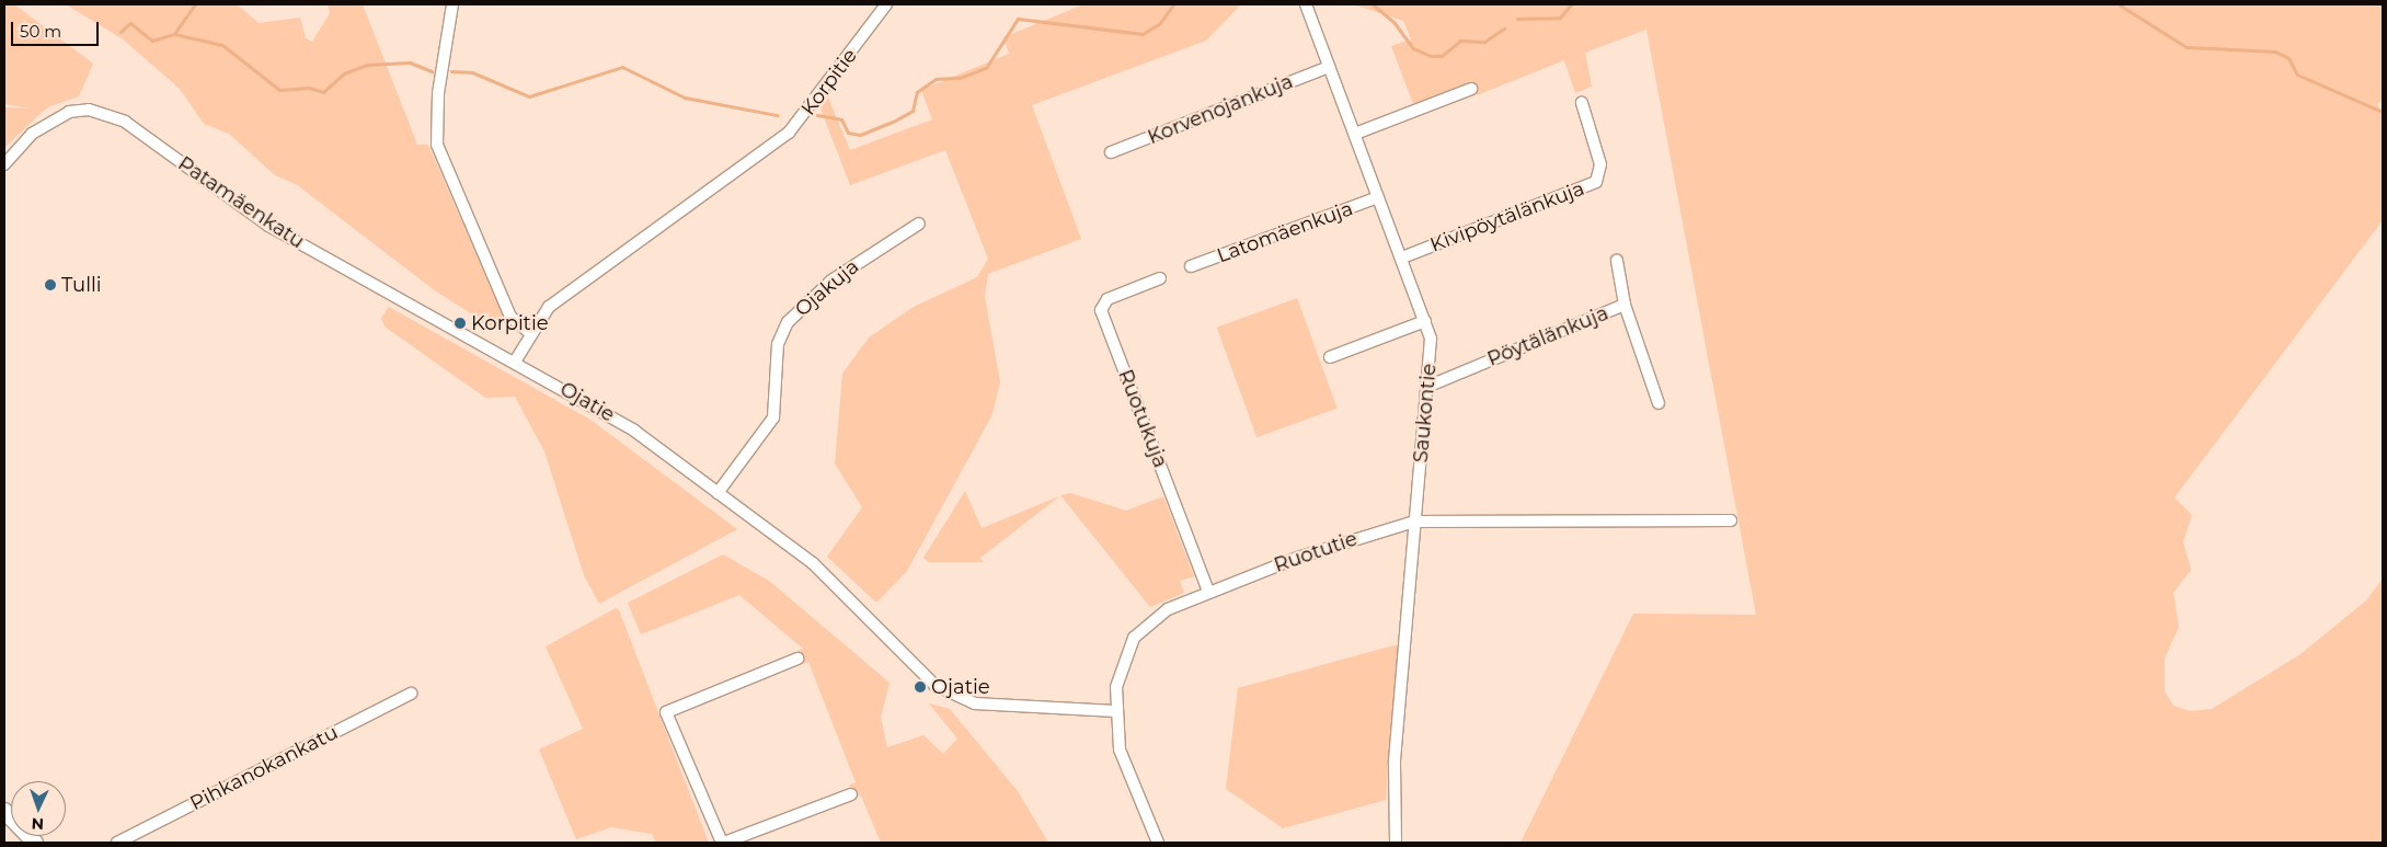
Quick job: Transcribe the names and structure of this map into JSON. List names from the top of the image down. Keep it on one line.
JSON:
{"streets":{"street":["Korpitie","Korvenojankuja","Patamäenkatu","Kivipöytälänkuja","Latomäenkuja","Ojakuja","Pöytälänkuja","Ojatie","Saukontie","Ruotukuja","Ruotutie","Pihkanokankatu"]},"crossings":[["Korvenojankuja","Saukontie"],["Patamäenkatu","Ojatie"],["Kivipöytälänkuja","Saukontie"],["Latomäenkuja","Saukontie"],["Ojakuja","Ojatie"],["Pöytälänkuja","Saukontie"],["Ojatie","Ruotutie"],["Saukontie","Ruotutie"],["Ruotukuja","Ruotutie"]],"places":["Tulli","Korpitie","Ojatie"],"scale_bar":"50 m","north":"bottom"}
